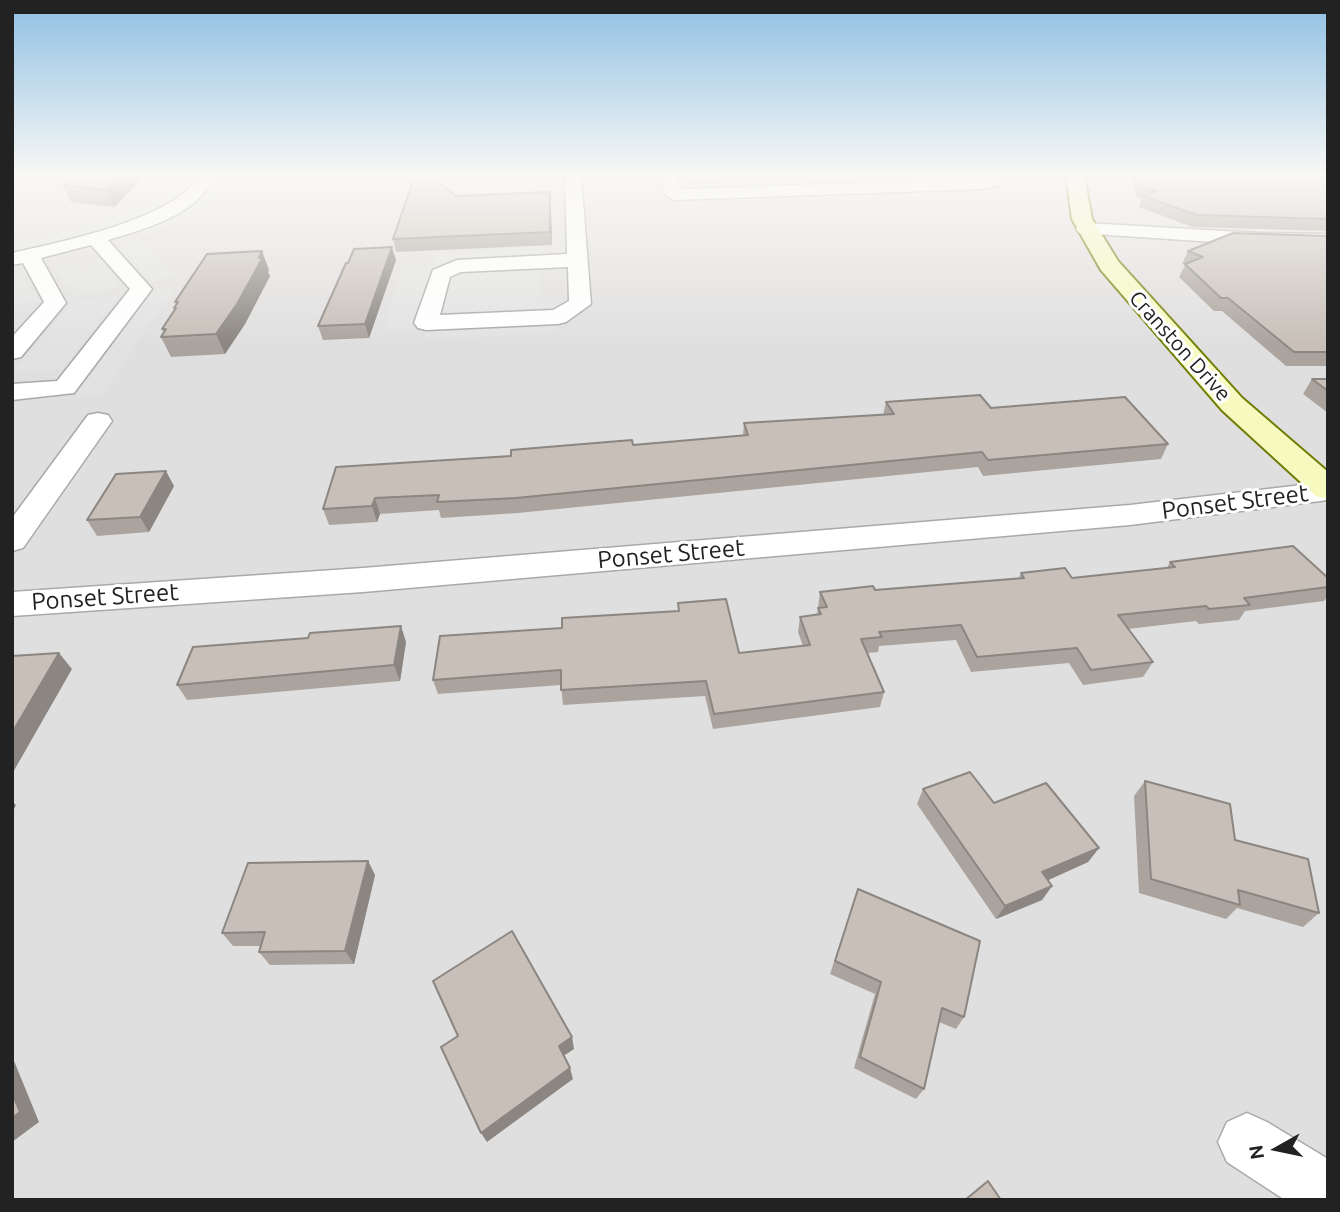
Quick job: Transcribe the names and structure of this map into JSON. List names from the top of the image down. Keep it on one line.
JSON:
{"streets":{"street":["Cranston Drive","Ponset Street"]},"crossings":[["Cranston Drive","Ponset Street"]],"north":"left"}
